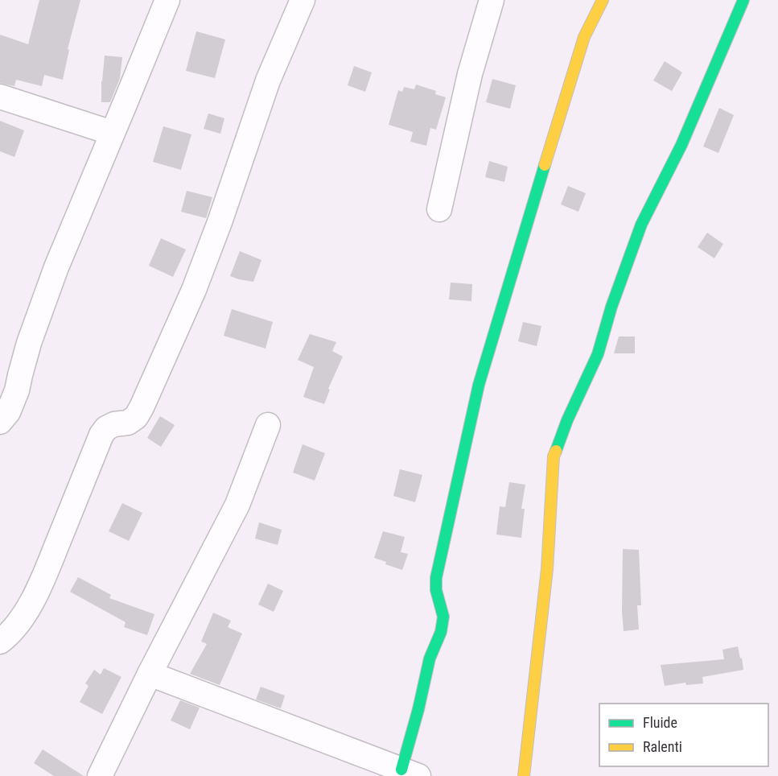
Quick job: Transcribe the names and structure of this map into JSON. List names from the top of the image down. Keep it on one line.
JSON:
{"legend":["Fluide","Ralenti"]}
